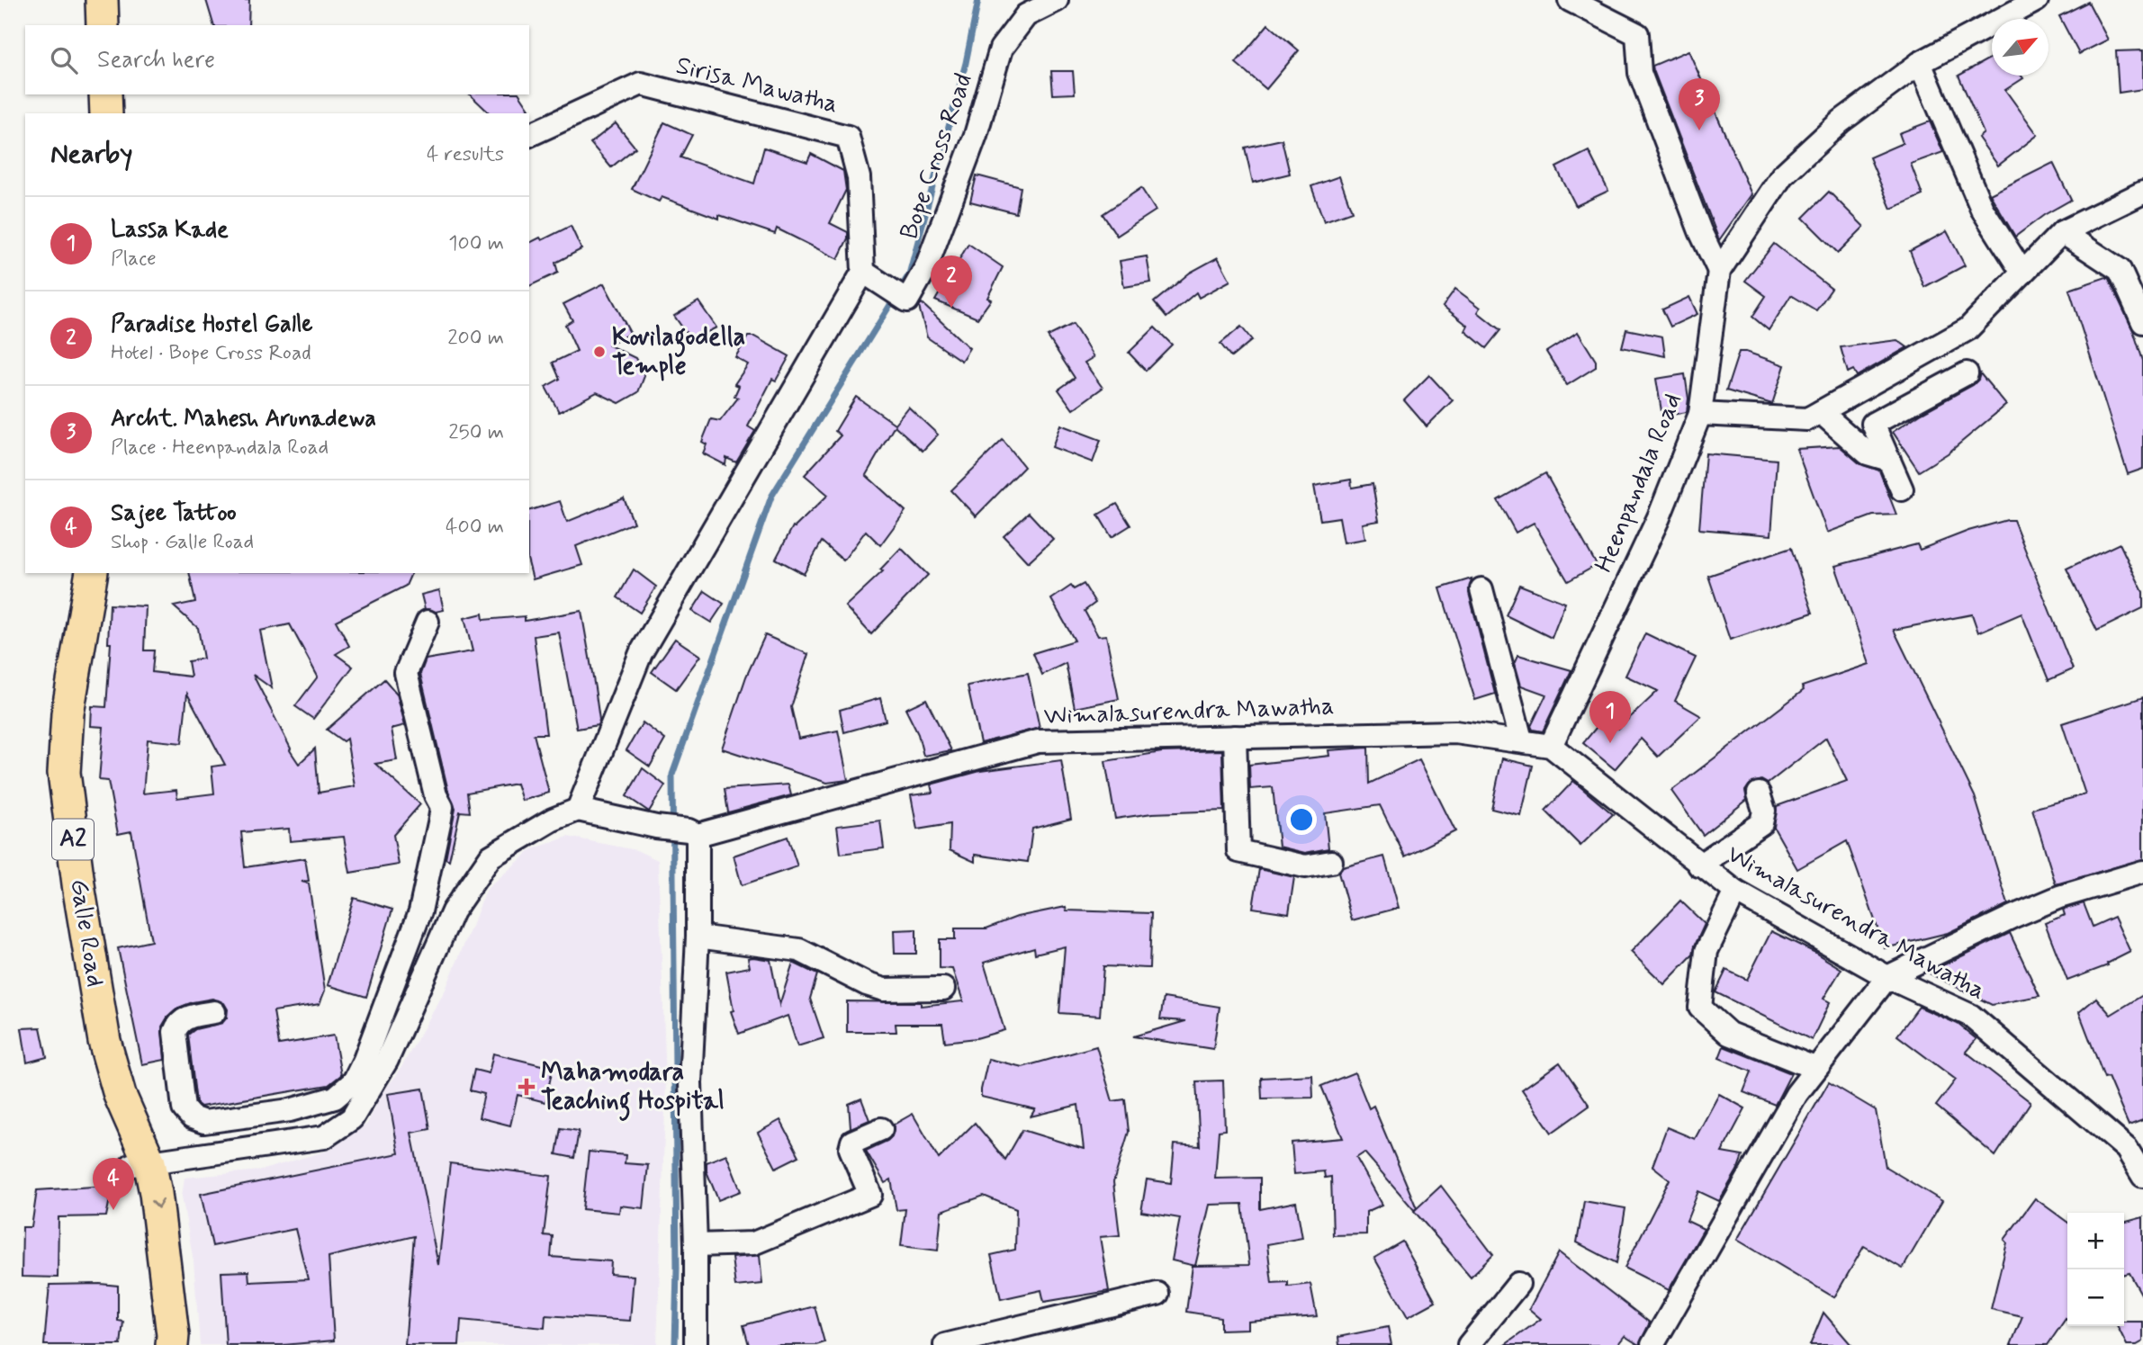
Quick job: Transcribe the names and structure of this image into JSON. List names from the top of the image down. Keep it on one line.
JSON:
{"streets":{"highway":["A2","Galle Road"],"street":["Sirisa Mawatha","Bope Cross Road","Heenpandala Road","Wimalasurendra Mawatha"]},"crossings":[["Sirisa Mawatha","Bope Cross Road"],["Heenpandala Road","Wimalasurendra Mawatha"]],"places":{"other":["Kovilagodella Temple"],"health":["Mahamodara Teaching Hospital"]},"north":"top right","page":{"search":"Search here","pins":["3","2","1","4"],"heading":["Nearby","4 results"],"list":[{"mark":"1","name":"Lassa Kade","note":"Place","value":"100 m"},{"mark":"2","name":"Paradise Hostel Galle","note":"Hotel · Bope Cross Road","value":"200 m"},{"mark":"3","name":"Archt. Mahesh Arunadewa","note":"Place · Heenpandala Road","value":"250 m"},{"mark":"4","name":"Sajee Tattoo","note":"Shop · Galle Road","value":"400 m"}],"map_buttons":["+","−"]}}
